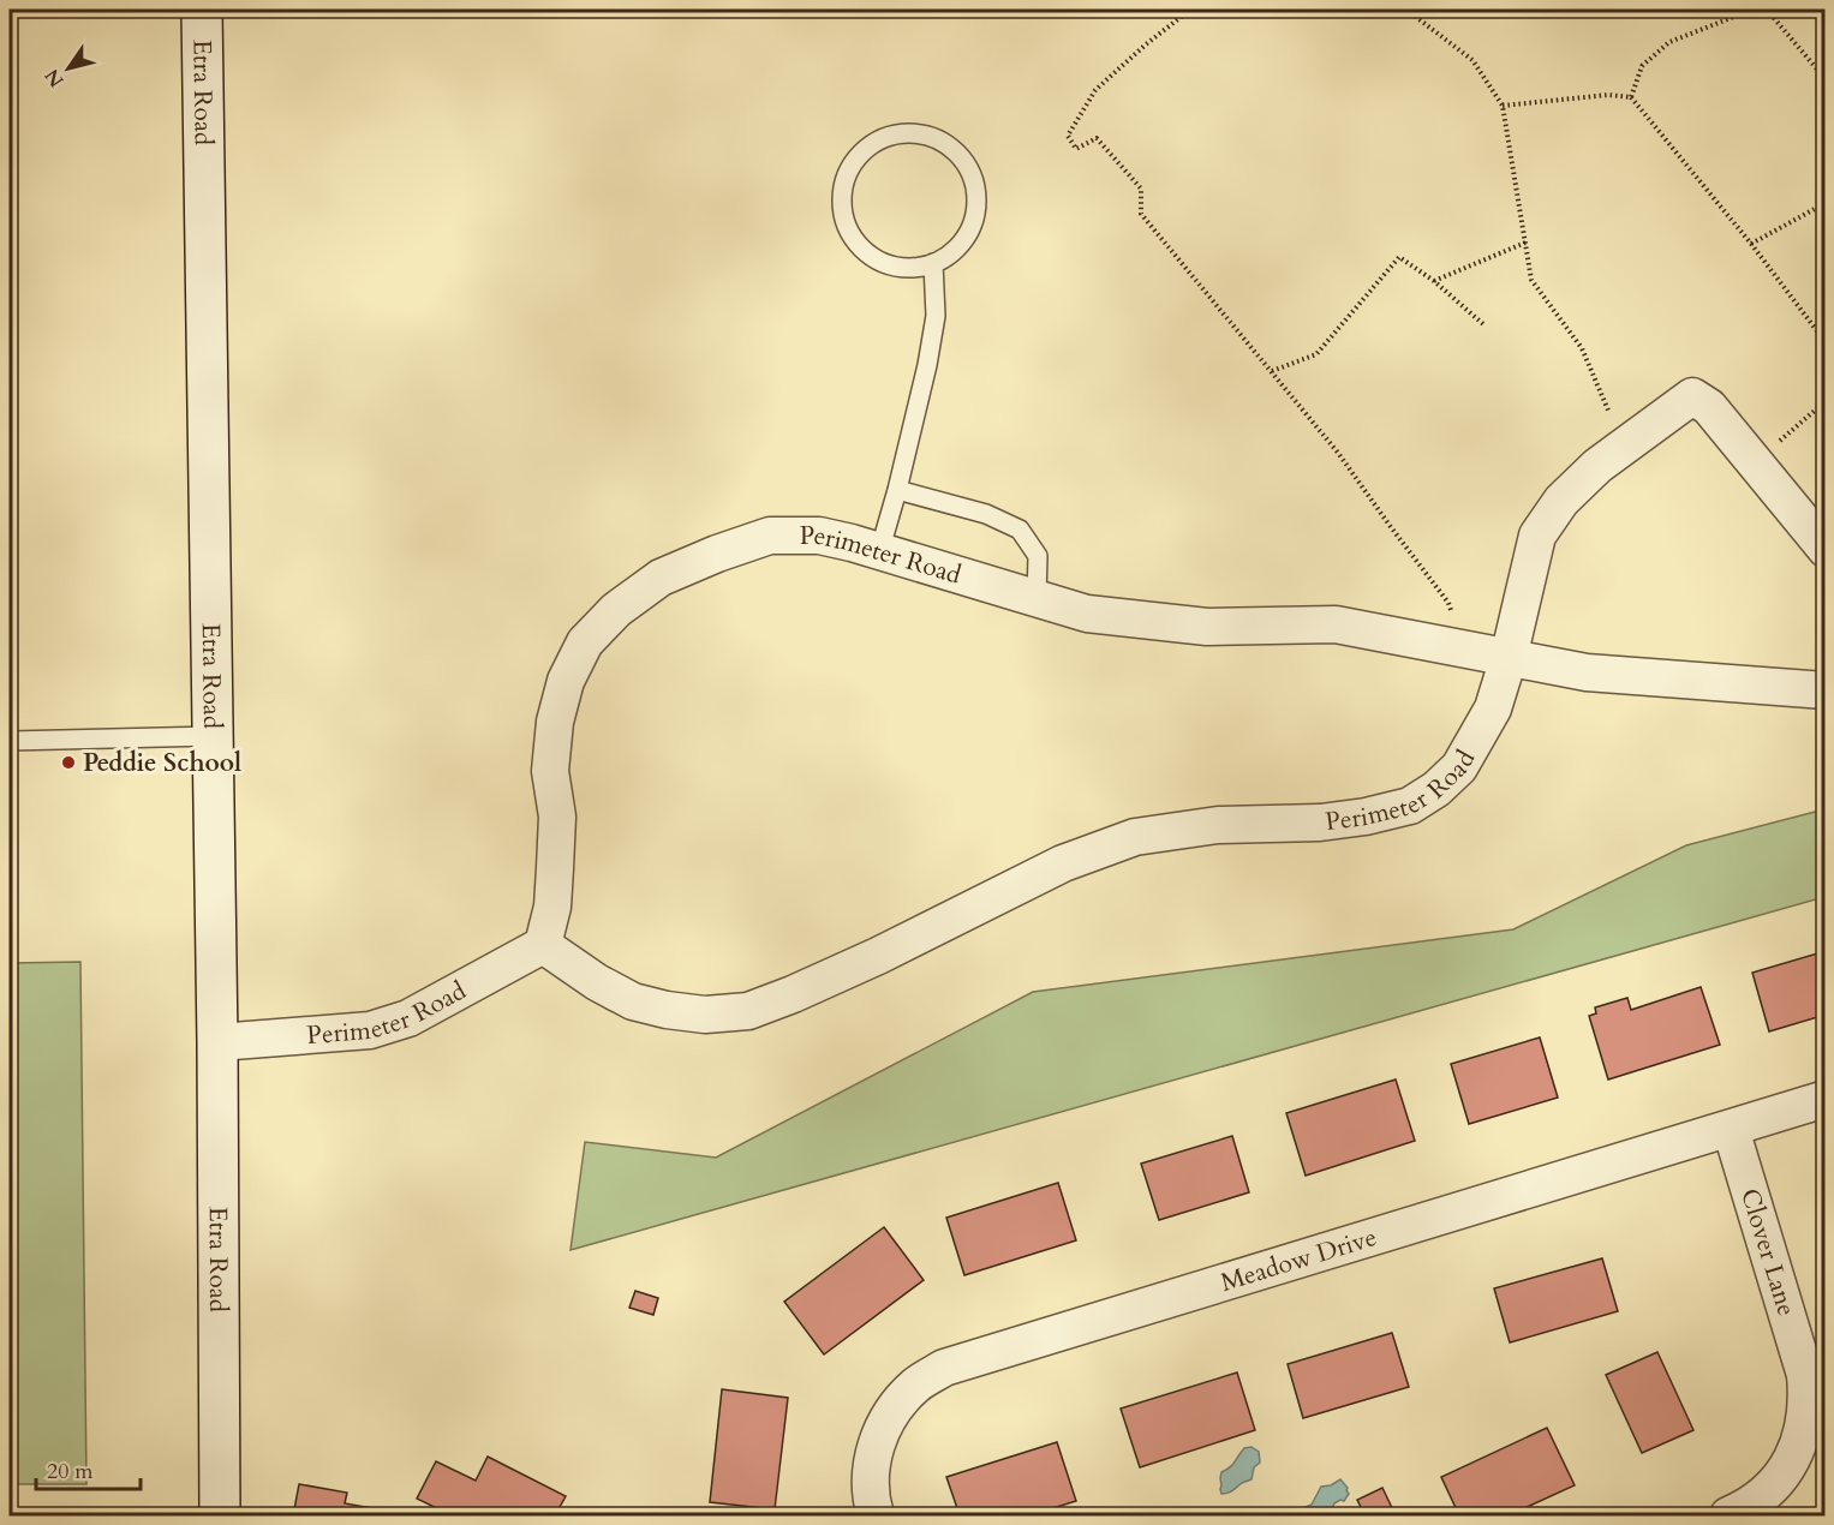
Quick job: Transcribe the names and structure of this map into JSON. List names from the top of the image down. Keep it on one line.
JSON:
{"streets":{"main road":["Etra Road"],"street":["Perimeter Road","Clover Lane","Meadow Drive"]},"crossings":[["Etra Road","Perimeter Road"],["Clover Lane","Meadow Drive"]],"places":["Peddie School"],"scale_bar":"20 m","north":"bottom left"}
